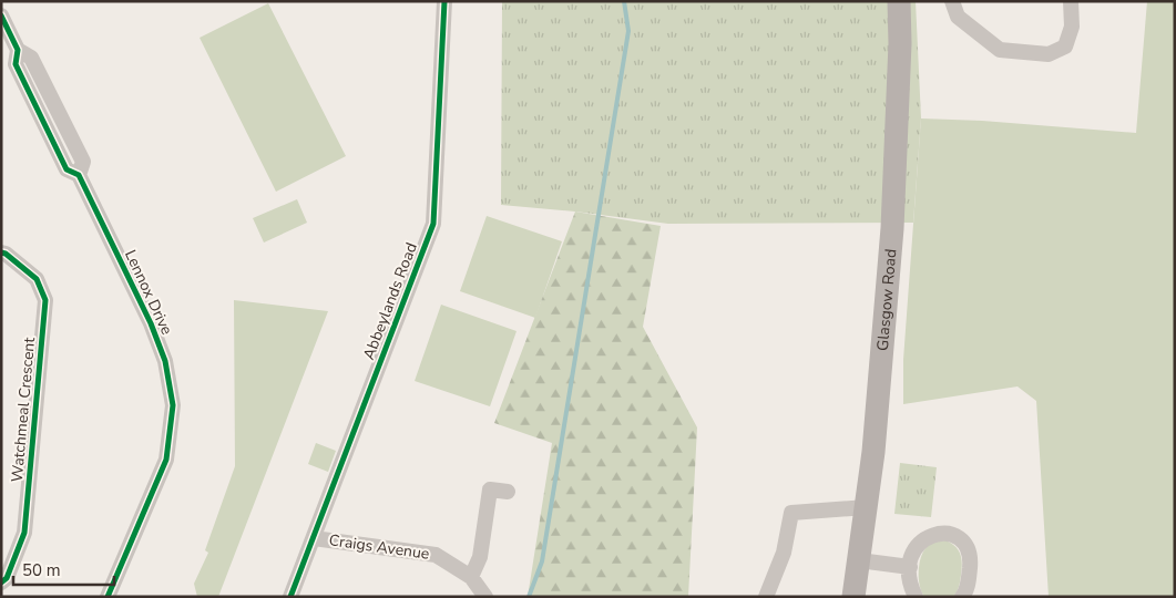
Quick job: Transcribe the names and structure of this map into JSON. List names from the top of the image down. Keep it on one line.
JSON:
{"streets":{"main road":["Glasgow Road"],"street":["Lennox Drive","Abbeylands Road","Watchmeal Crescent","Craigs Avenue"]},"crossings":[["Abbeylands Road","Craigs Avenue"]],"scale_bar":"50 m"}
